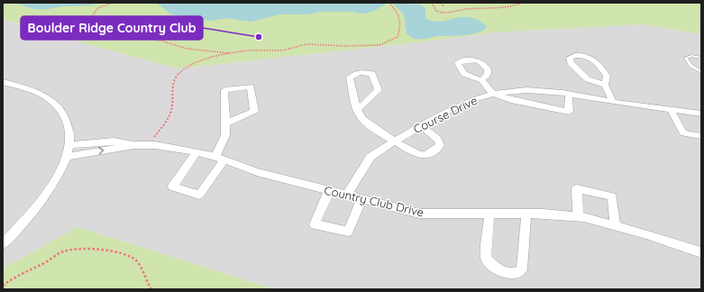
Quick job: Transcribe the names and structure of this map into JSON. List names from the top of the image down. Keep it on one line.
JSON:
{"streets":{"street":["Course Drive","Country Club Drive"]},"crossings":[["Course Drive","Country Club Drive"]],"places":["Boulder Ridge Country Club"]}
